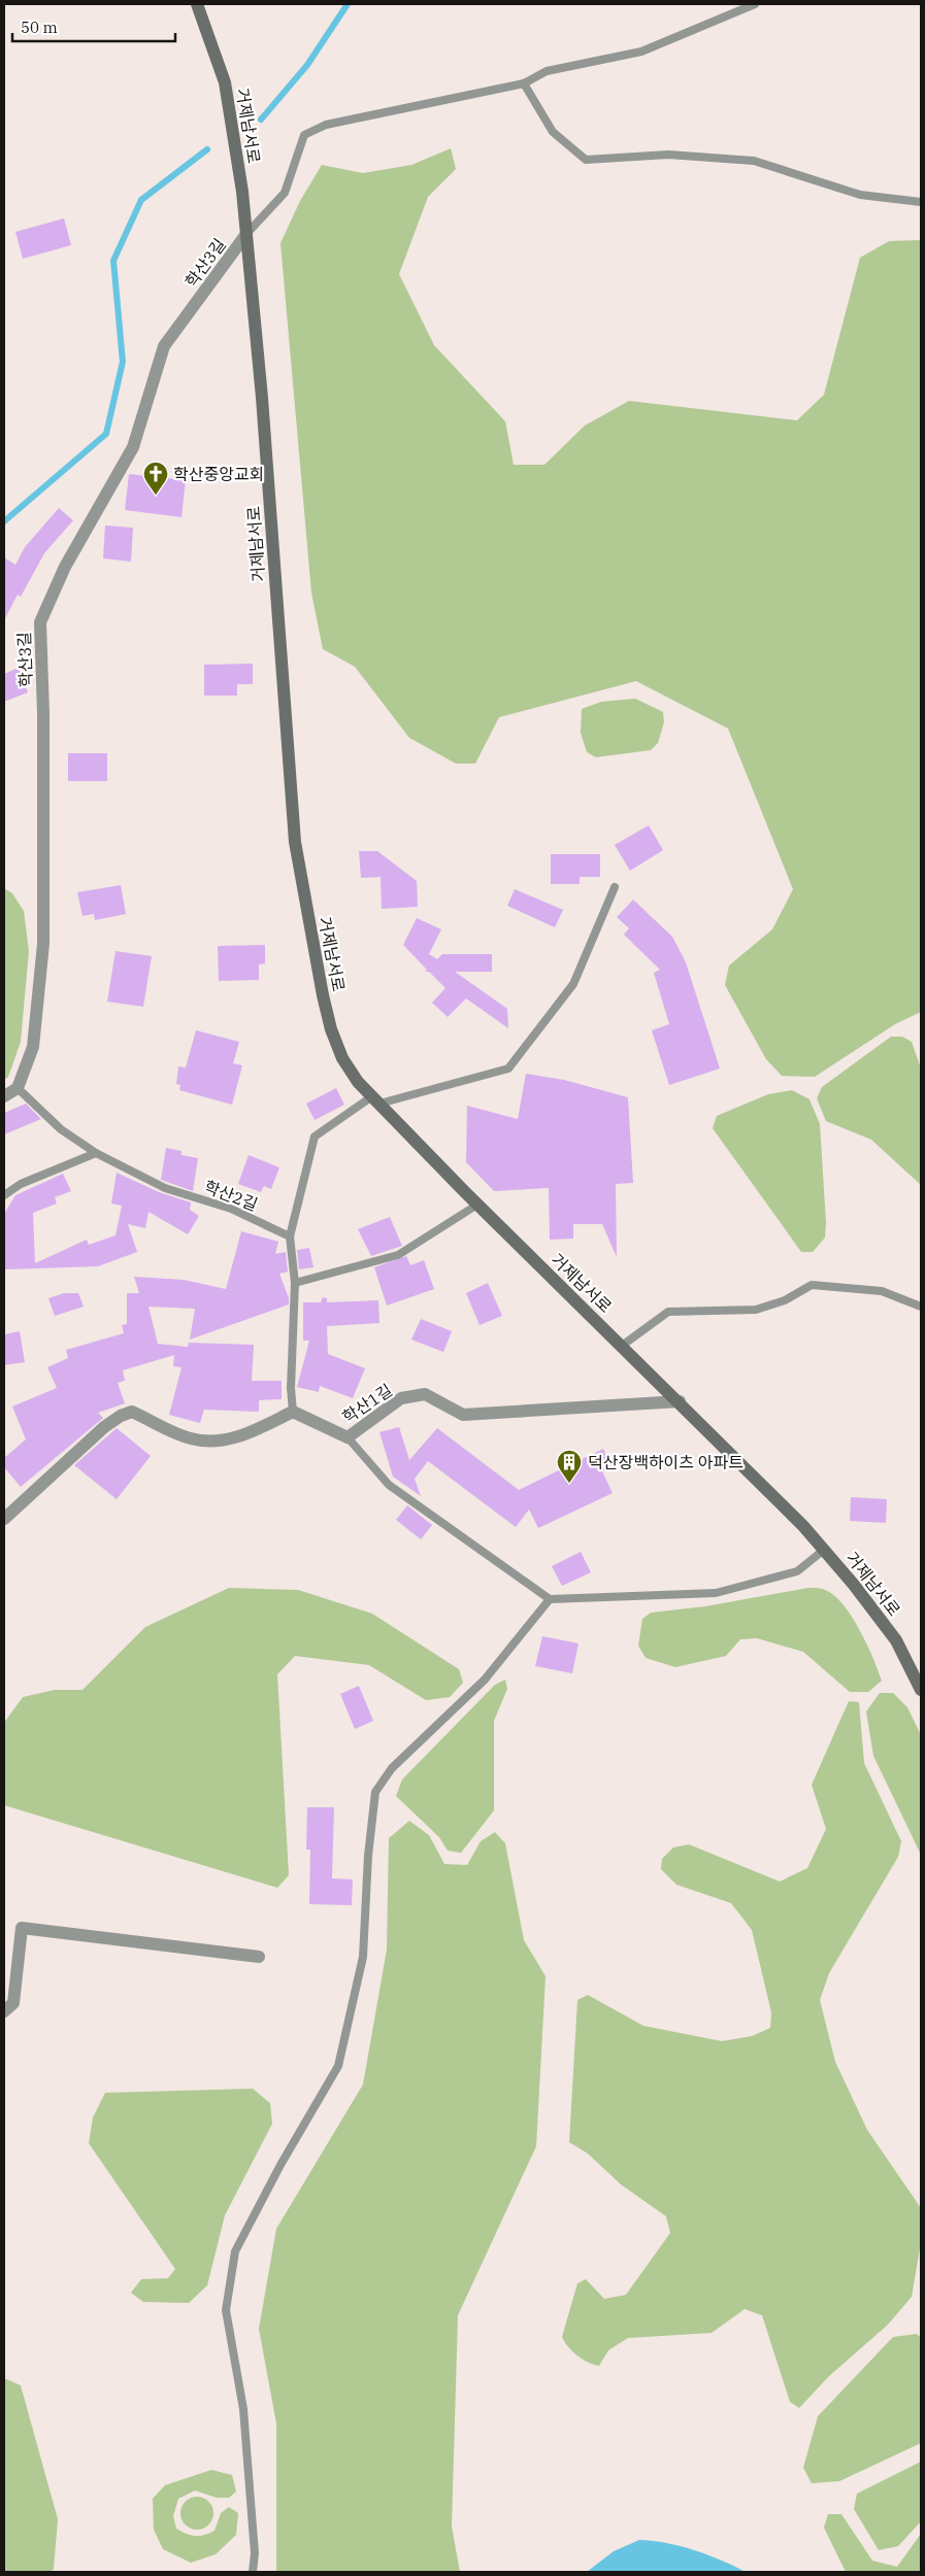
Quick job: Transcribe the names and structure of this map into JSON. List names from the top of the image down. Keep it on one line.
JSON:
{"streets":{"main road":["거제남서로"],"street":["학산3길","학산1길"],"lane":["학산2길"]},"crossings":[["거제남서로","학산3길"],["거제남서로","학산1길"],["학산3길","학산2길"]],"places":{"church":["학산중앙교회"],"building":["덕산장백하이츠 아파트"]},"scale_bar":"50 m"}
